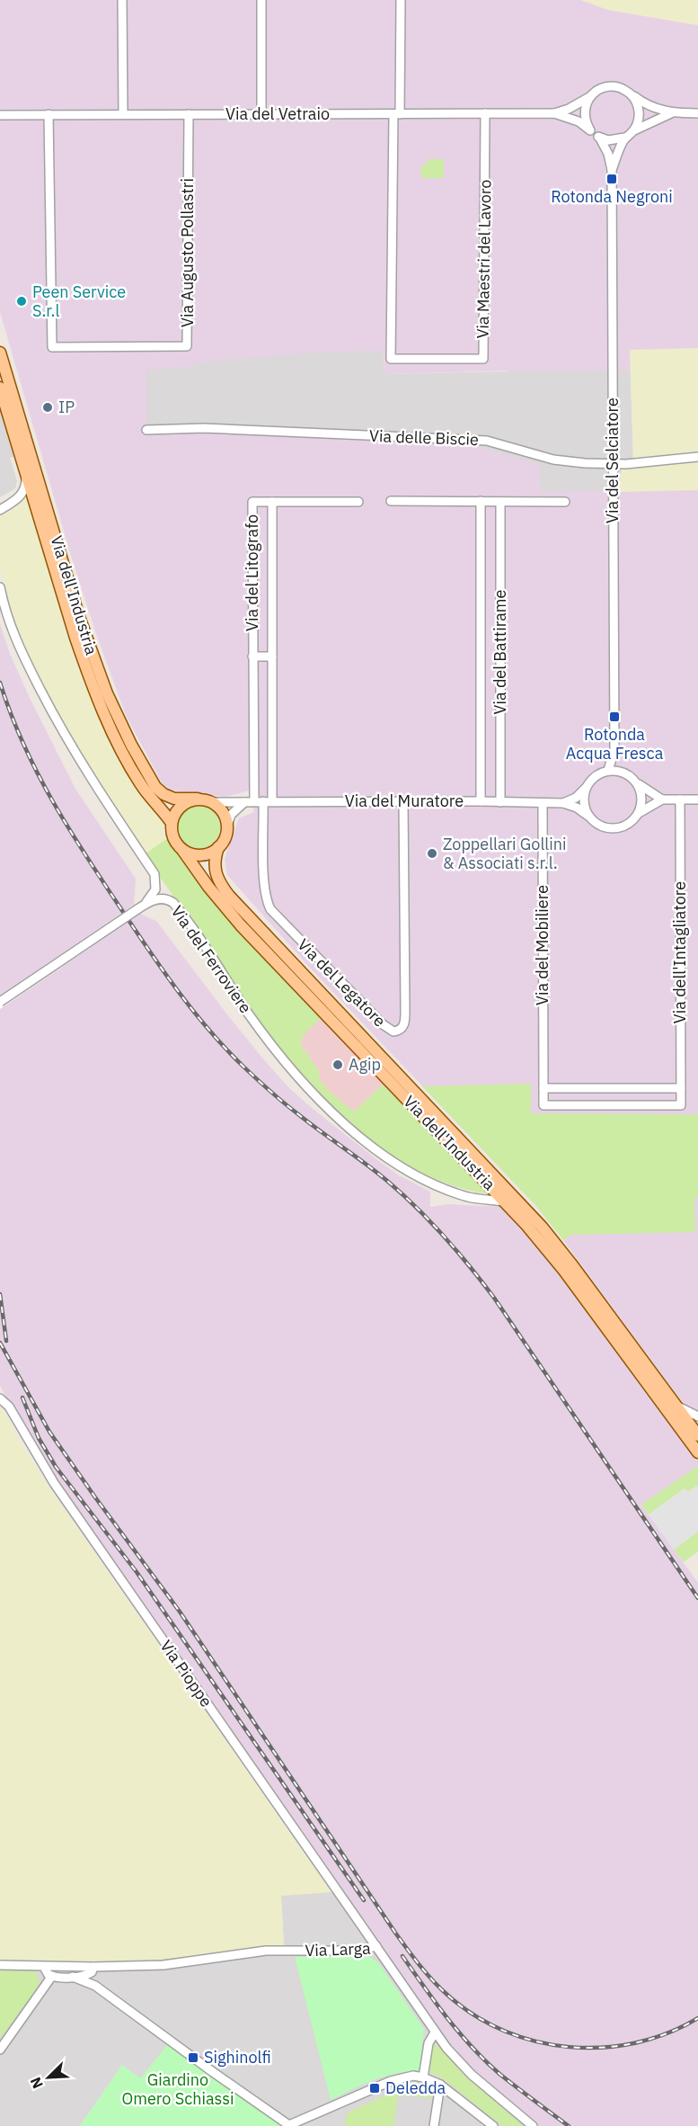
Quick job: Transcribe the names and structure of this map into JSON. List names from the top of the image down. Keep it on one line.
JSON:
{"streets":{"main road":["Via dell'Industria"],"street":["Via del Vetraio","Via Augusto Pollastri","Via Maestri del Lavoro","Via delle Biscie","Via del Selciatore","Via del Litografo","Via del Battirame","Via del Muratore","Via del Mobiliere","Via dell'Intagliatore","Via del Ferroviere","Via del Legatore","Via Pioppe","Via Larga"]},"crossings":[["Via del Vetraio","Via Augusto Pollastri"],["Via del Vetraio","Via Maestri del Lavoro"],["Via del Vetraio","Via del Selciatore"],["Via delle Biscie","Via del Selciatore"],["Via del Selciatore","Via del Muratore"],["Via del Litografo","Via del Muratore"],["Via del Litografo","Via del Legatore"],["Via dell'Industria","Via del Muratore"],["Via dell'Industria","Via del Ferroviere"],["Via del Battirame","Via del Muratore"],["Via del Muratore","Via del Mobiliere"],["Via del Muratore","Via del Legatore"],["Via del Mobiliere","Via dell'Intagliatore"],["Via Pioppe","Via Larga"]],"parks":["Giardino Omero Schiassi"],"places":{"transit":["Rotonda Negroni","Rotonda Acqua Fresca","Sighinolfi","Deledda"],"other":["Peen Service S.r.l","IP","Zoppellari Gollini & Associati s.r.l.","Agip"]},"north":"bottom left"}
